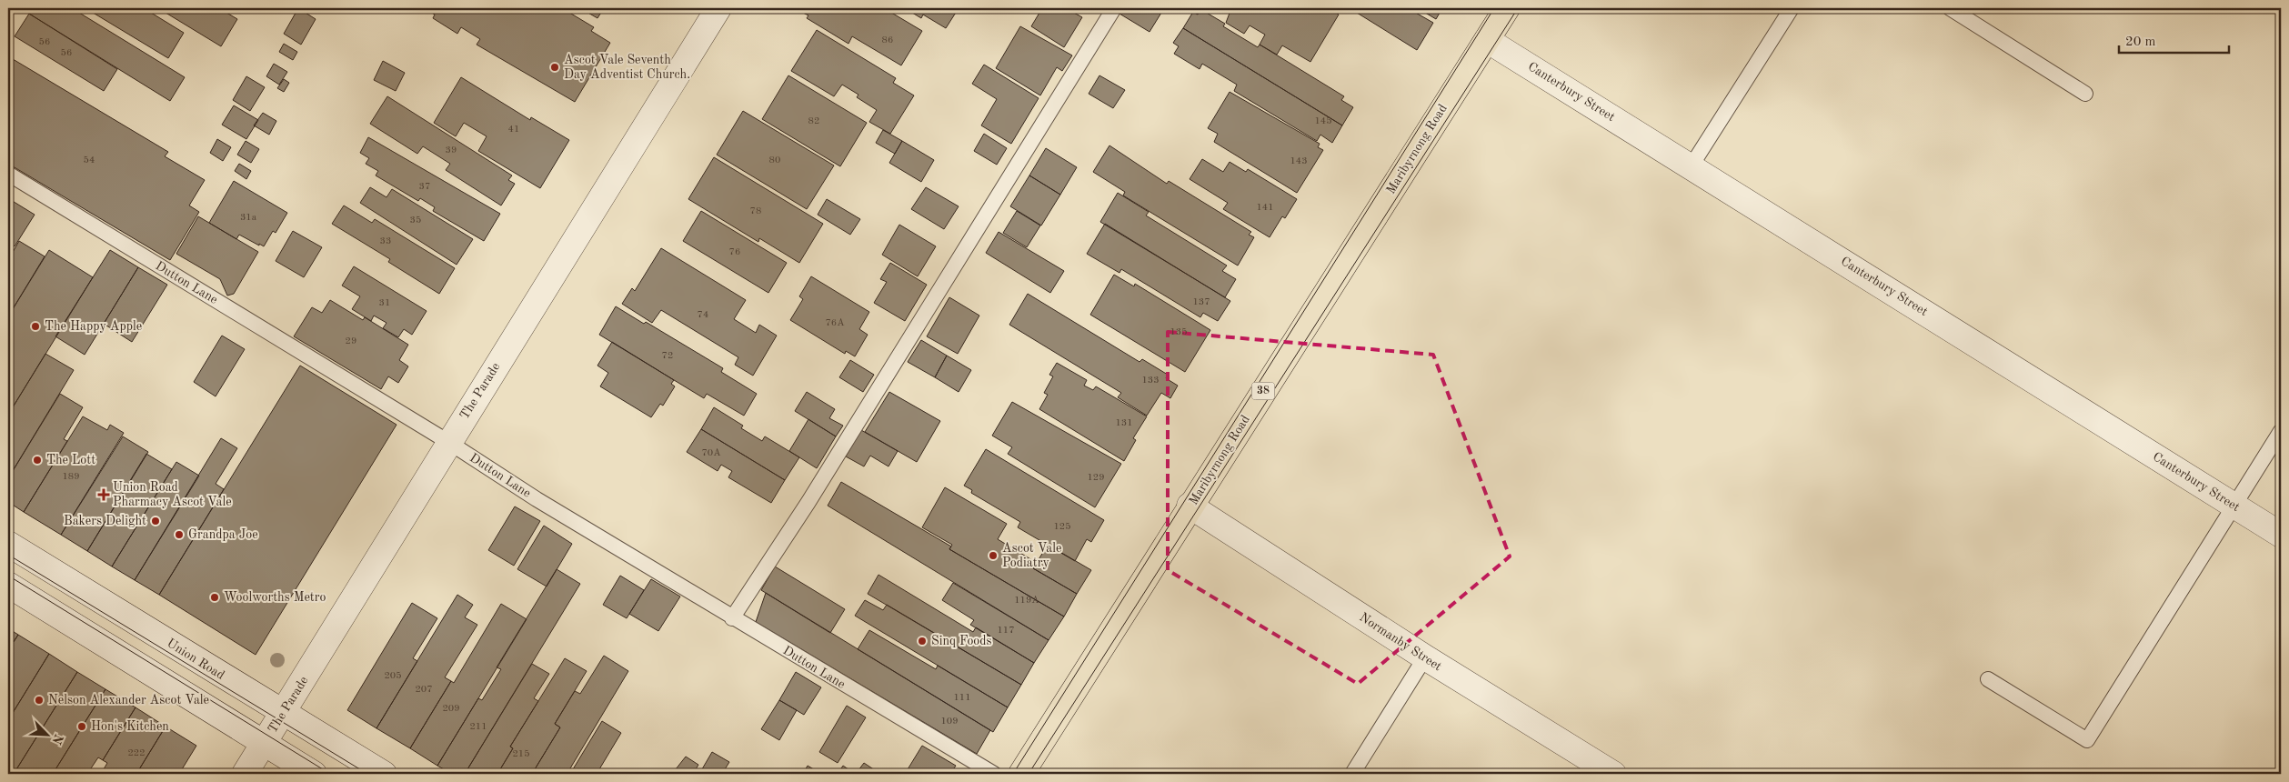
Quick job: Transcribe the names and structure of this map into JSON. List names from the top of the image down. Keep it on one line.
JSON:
{"streets":{"main road":["Maribyrnong Road","38"],"street":["Canterbury Street","The Parade","Normanby Street","Union Road"],"lane":["Dutton Lane"]},"crossings":[["Canterbury Street","Maribyrnong Road"],["Maribyrnong Road","Normanby Street"],["Dutton Lane","The Parade"],["The Parade","Union Road"]],"places":{"other":["Ascot Vale Seventh Day Adventist Church.","The Happy Apple","The Lott","Bakers Delight","Grandpa Joe","Ascot Vale Podiatry","Woolworths Metro","Sinq Foods","Nelson Alexander Ascot Vale","Hon's Kitchen"],"health":["Union Road Pharmacy Ascot Vale"]},"house_numbers":["86","56","56","82","145","41","39","54","80","143","37","141","78","31a","35","33","76","137","31","74","76A","135","29","72","133","131","70A","189","129","125","119A","117","205","207","111","209","109","211","222","215"],"scale_bar":"20 m","north":"bottom right"}
